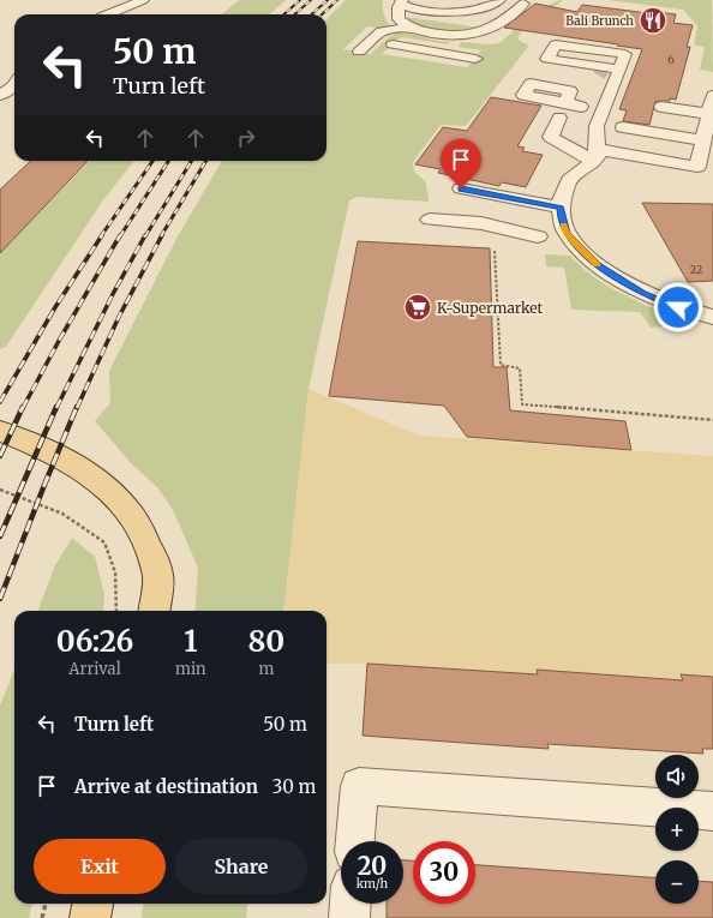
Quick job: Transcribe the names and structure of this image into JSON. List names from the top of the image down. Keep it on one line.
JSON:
{"places":{"restaurant":["Bali Brunch"],"supermarket":["K-Supermarket"]},"house_numbers":["6","22"],"page":{"turn":["50 m","Turn left"],"eta":["06:26","Arrival","1","min","80","m"],"list":[{"name":"Turn left","value":"50 m"},{"name":"Arrive at destination","value":"30 m"}],"map_buttons":["+","−"],"buttons":["Exit","Share"],"speed":"20 km/h","limit":"30"}}
